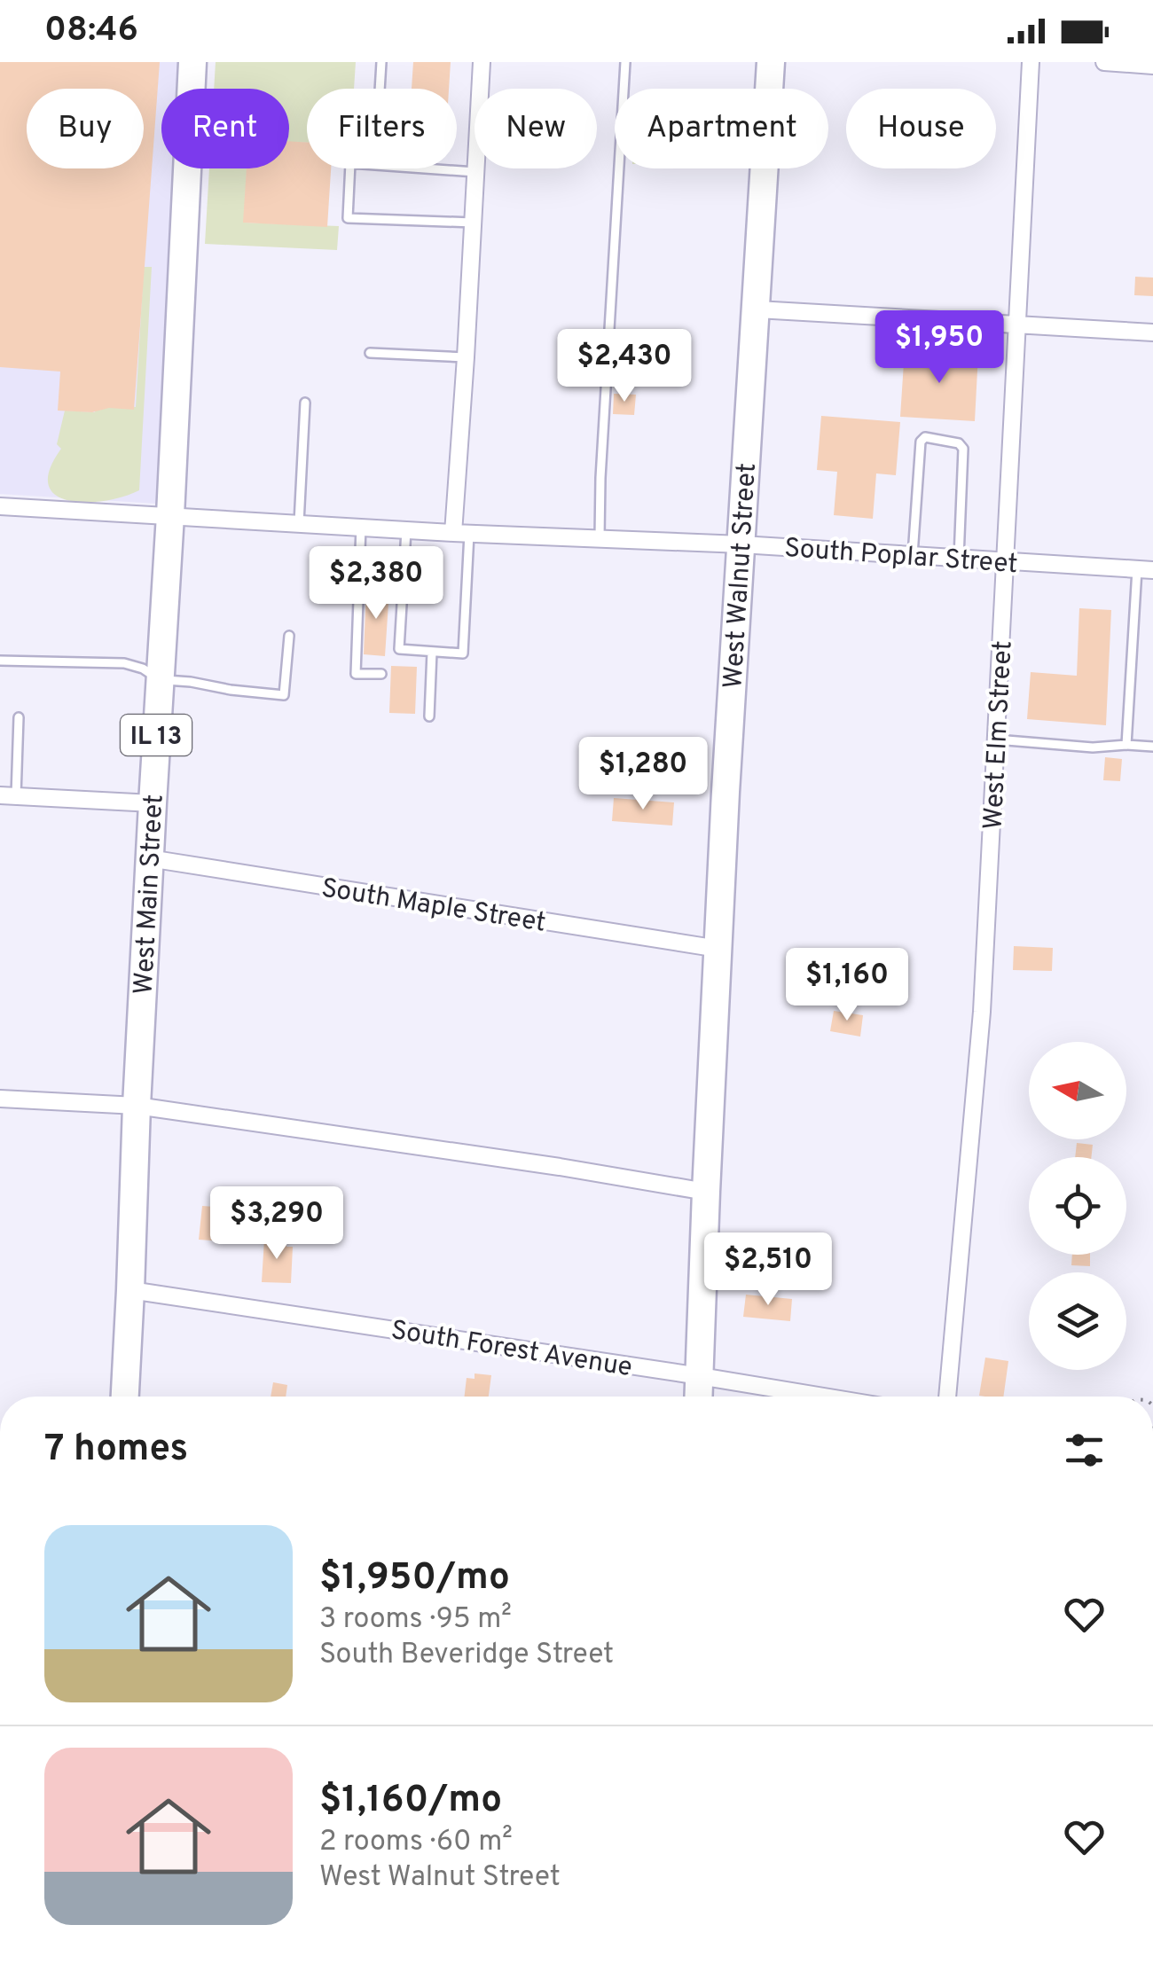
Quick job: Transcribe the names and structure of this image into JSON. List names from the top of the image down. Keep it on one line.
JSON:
{"streets":{"highway":["West Walnut Street","IL 13","West Main Street"],"street":["South Poplar Street","West Elm Street","South Maple Street","South Forest Avenue"]},"crossings":[["South Poplar Street","West Walnut Street"],["South Poplar Street","West Elm Street"],["South Poplar Street","West Main Street"],["West Walnut Street","South Maple Street"],["West Walnut Street","South Forest Avenue"],["West Main Street","South Maple Street"],["West Main Street","South Forest Avenue"]],"north":"left","page":{"status":"08:46","chip":["Buy","Rent","Filters","New","Apartment","House"],"price":["$1,950","$2,430","$2,380","$1,280","$1,160","$3,290","$2,510"],"heading":"7 homes","list":[{"name":"$1,950/mo","note":"3 rooms · 95 m² · South Beveridge Street"},{"name":"$1,160/mo","note":"2 rooms · 60 m² · West Walnut Street"}]}}
